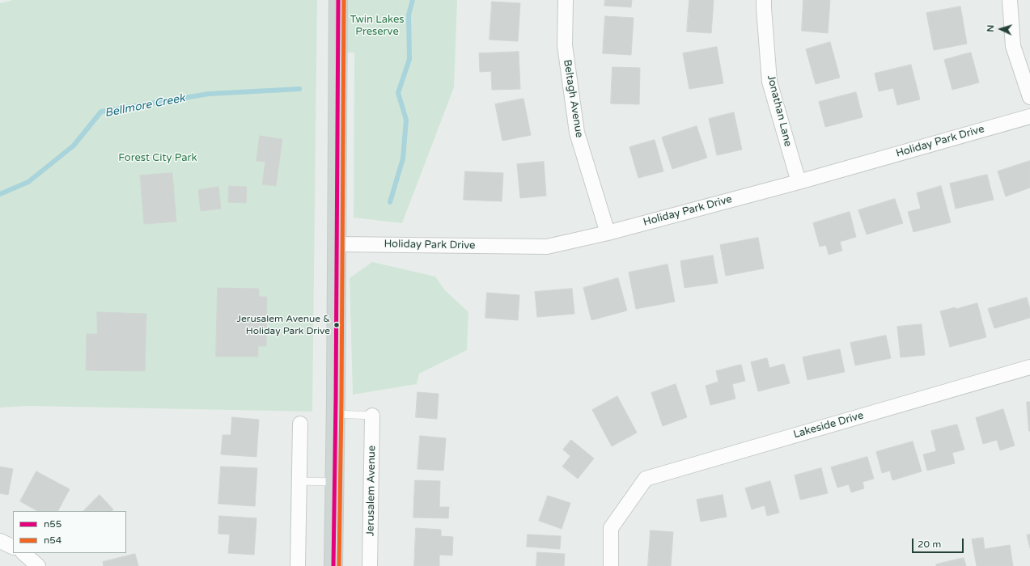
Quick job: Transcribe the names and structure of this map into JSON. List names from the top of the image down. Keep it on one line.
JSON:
{"streets":{"street":["Beltagh Avenue","Jonathan Lane","Holiday Park Drive","Lakeside Drive","Jerusalem Avenue"]},"crossings":[["Beltagh Avenue","Holiday Park Drive"],["Jonathan Lane","Holiday Park Drive"]],"water":["Bellmore Creek"],"parks":["Twin Lakes Preserve","Forest City Park"],"places":["Jerusalem Avenue & Holiday Park Drive"],"lines":["transit line n55","transit line n54"],"legend":["n55","n54"],"scale_bar":"20 m","north":"left"}
